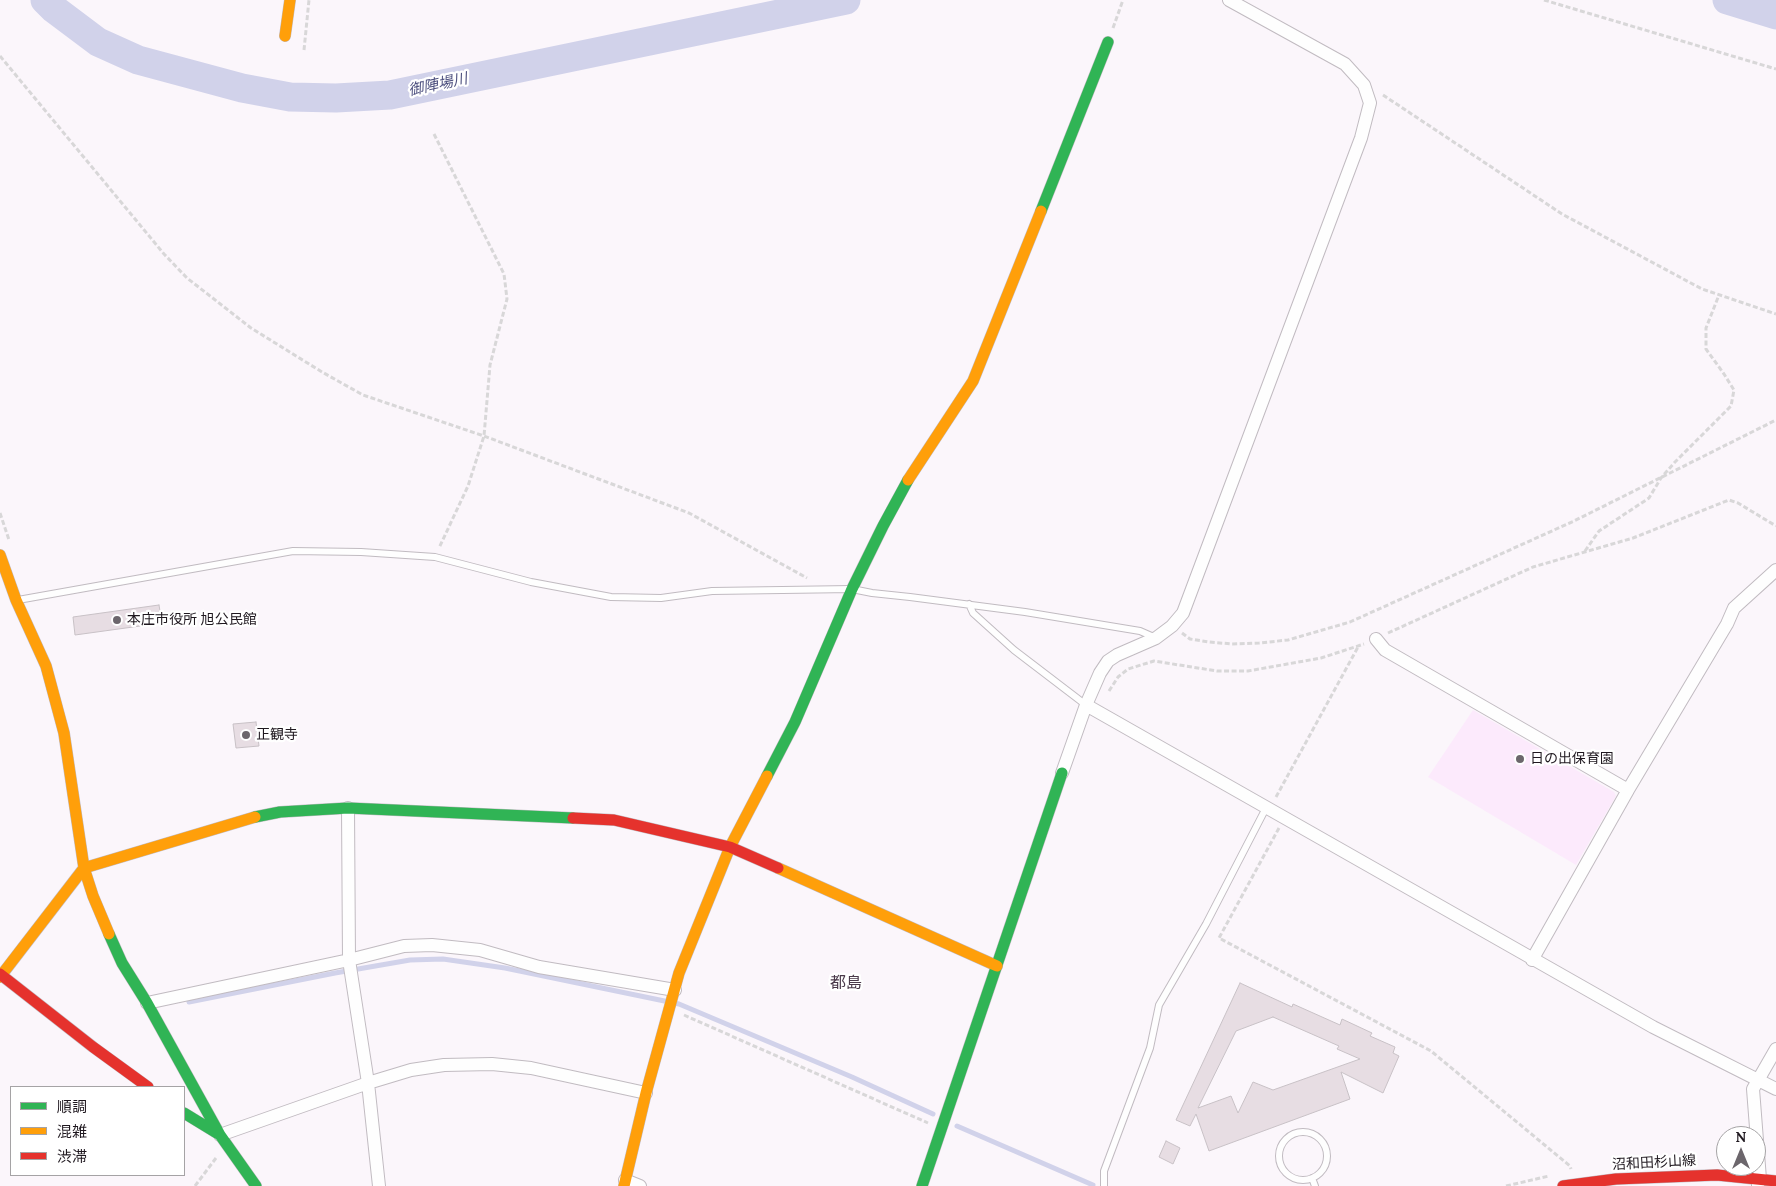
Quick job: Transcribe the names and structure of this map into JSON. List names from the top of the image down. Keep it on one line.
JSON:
{"streets":{"street":["沼和田杉山線"]},"districts":["都島"],"water":["御陣場川"],"places":["本庄市役所 旭公民館","正観寺","日の出保育園"],"legend":["順調","混雑","渋滞"],"north":"top"}
